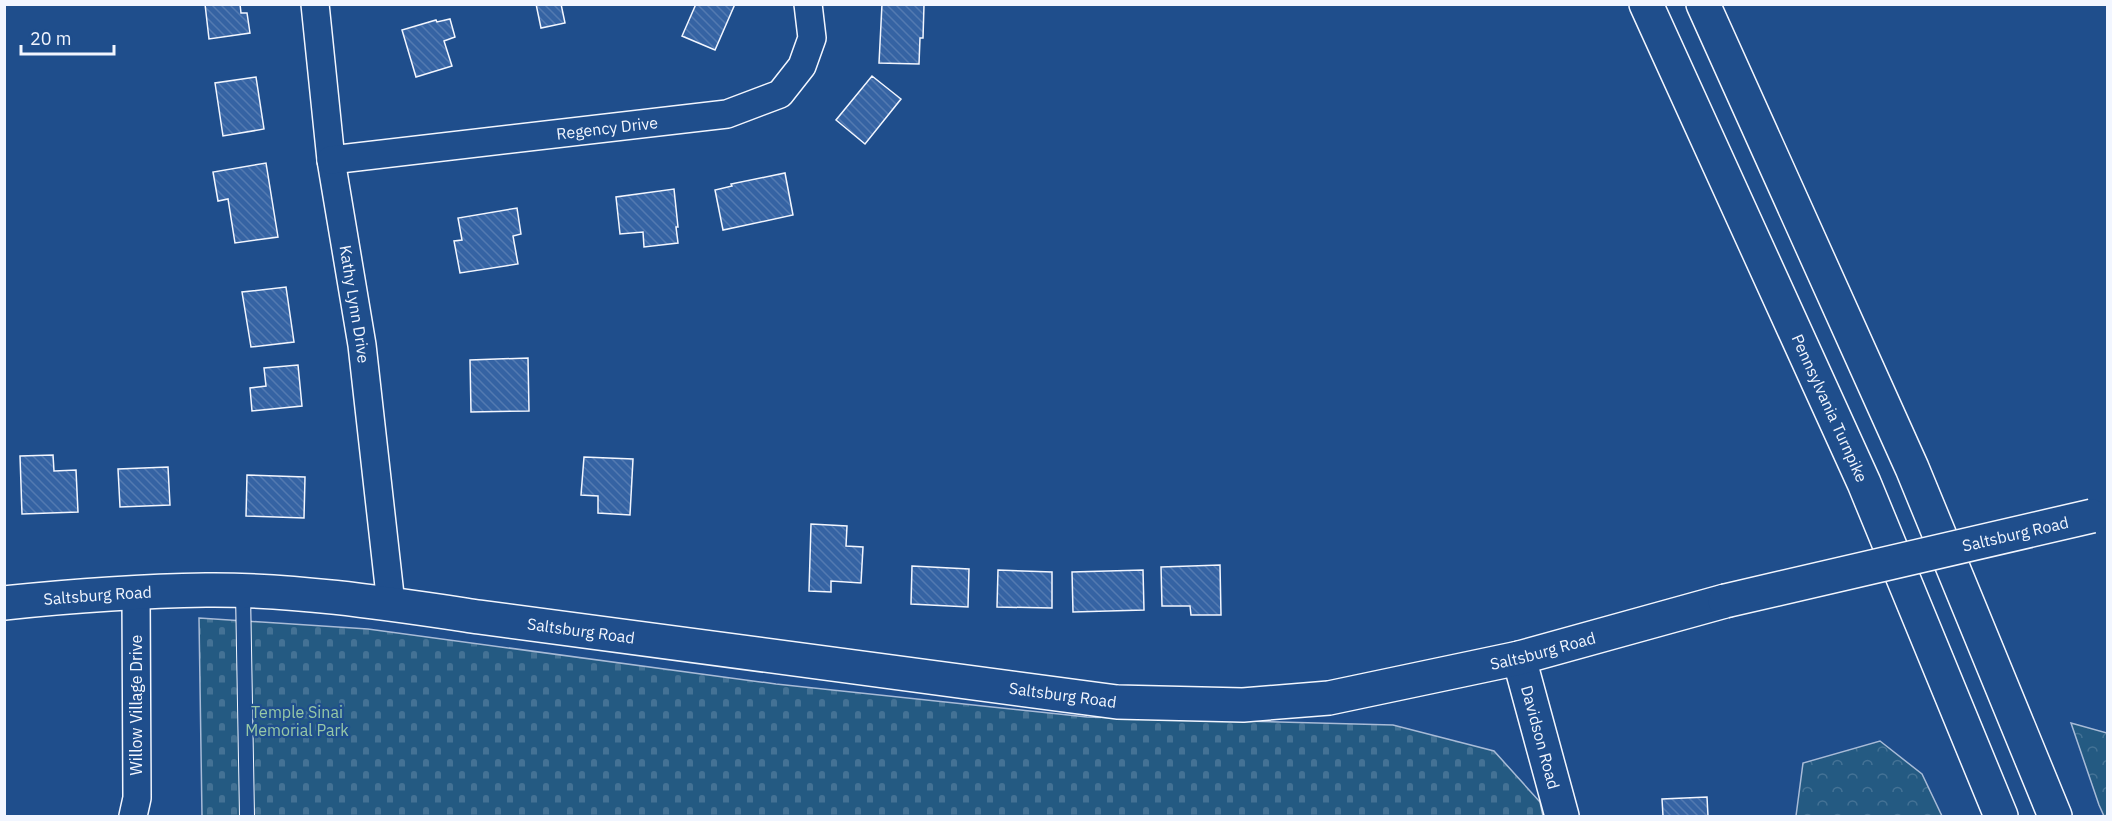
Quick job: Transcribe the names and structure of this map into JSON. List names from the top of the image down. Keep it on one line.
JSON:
{"streets":{"main road":["Pennsylvania Turnpike","Saltsburg Road","Davidson Road"],"street":["Regency Drive","Kathy Lynn Drive","Willow Village Drive"]},"crossings":[["Regency Drive","Kathy Lynn Drive"],["Kathy Lynn Drive","Saltsburg Road"],["Saltsburg Road","Willow Village Drive"],["Saltsburg Road","Davidson Road"]],"parks":["Temple Sinai Memorial Park"],"scale_bar":"20 m"}
